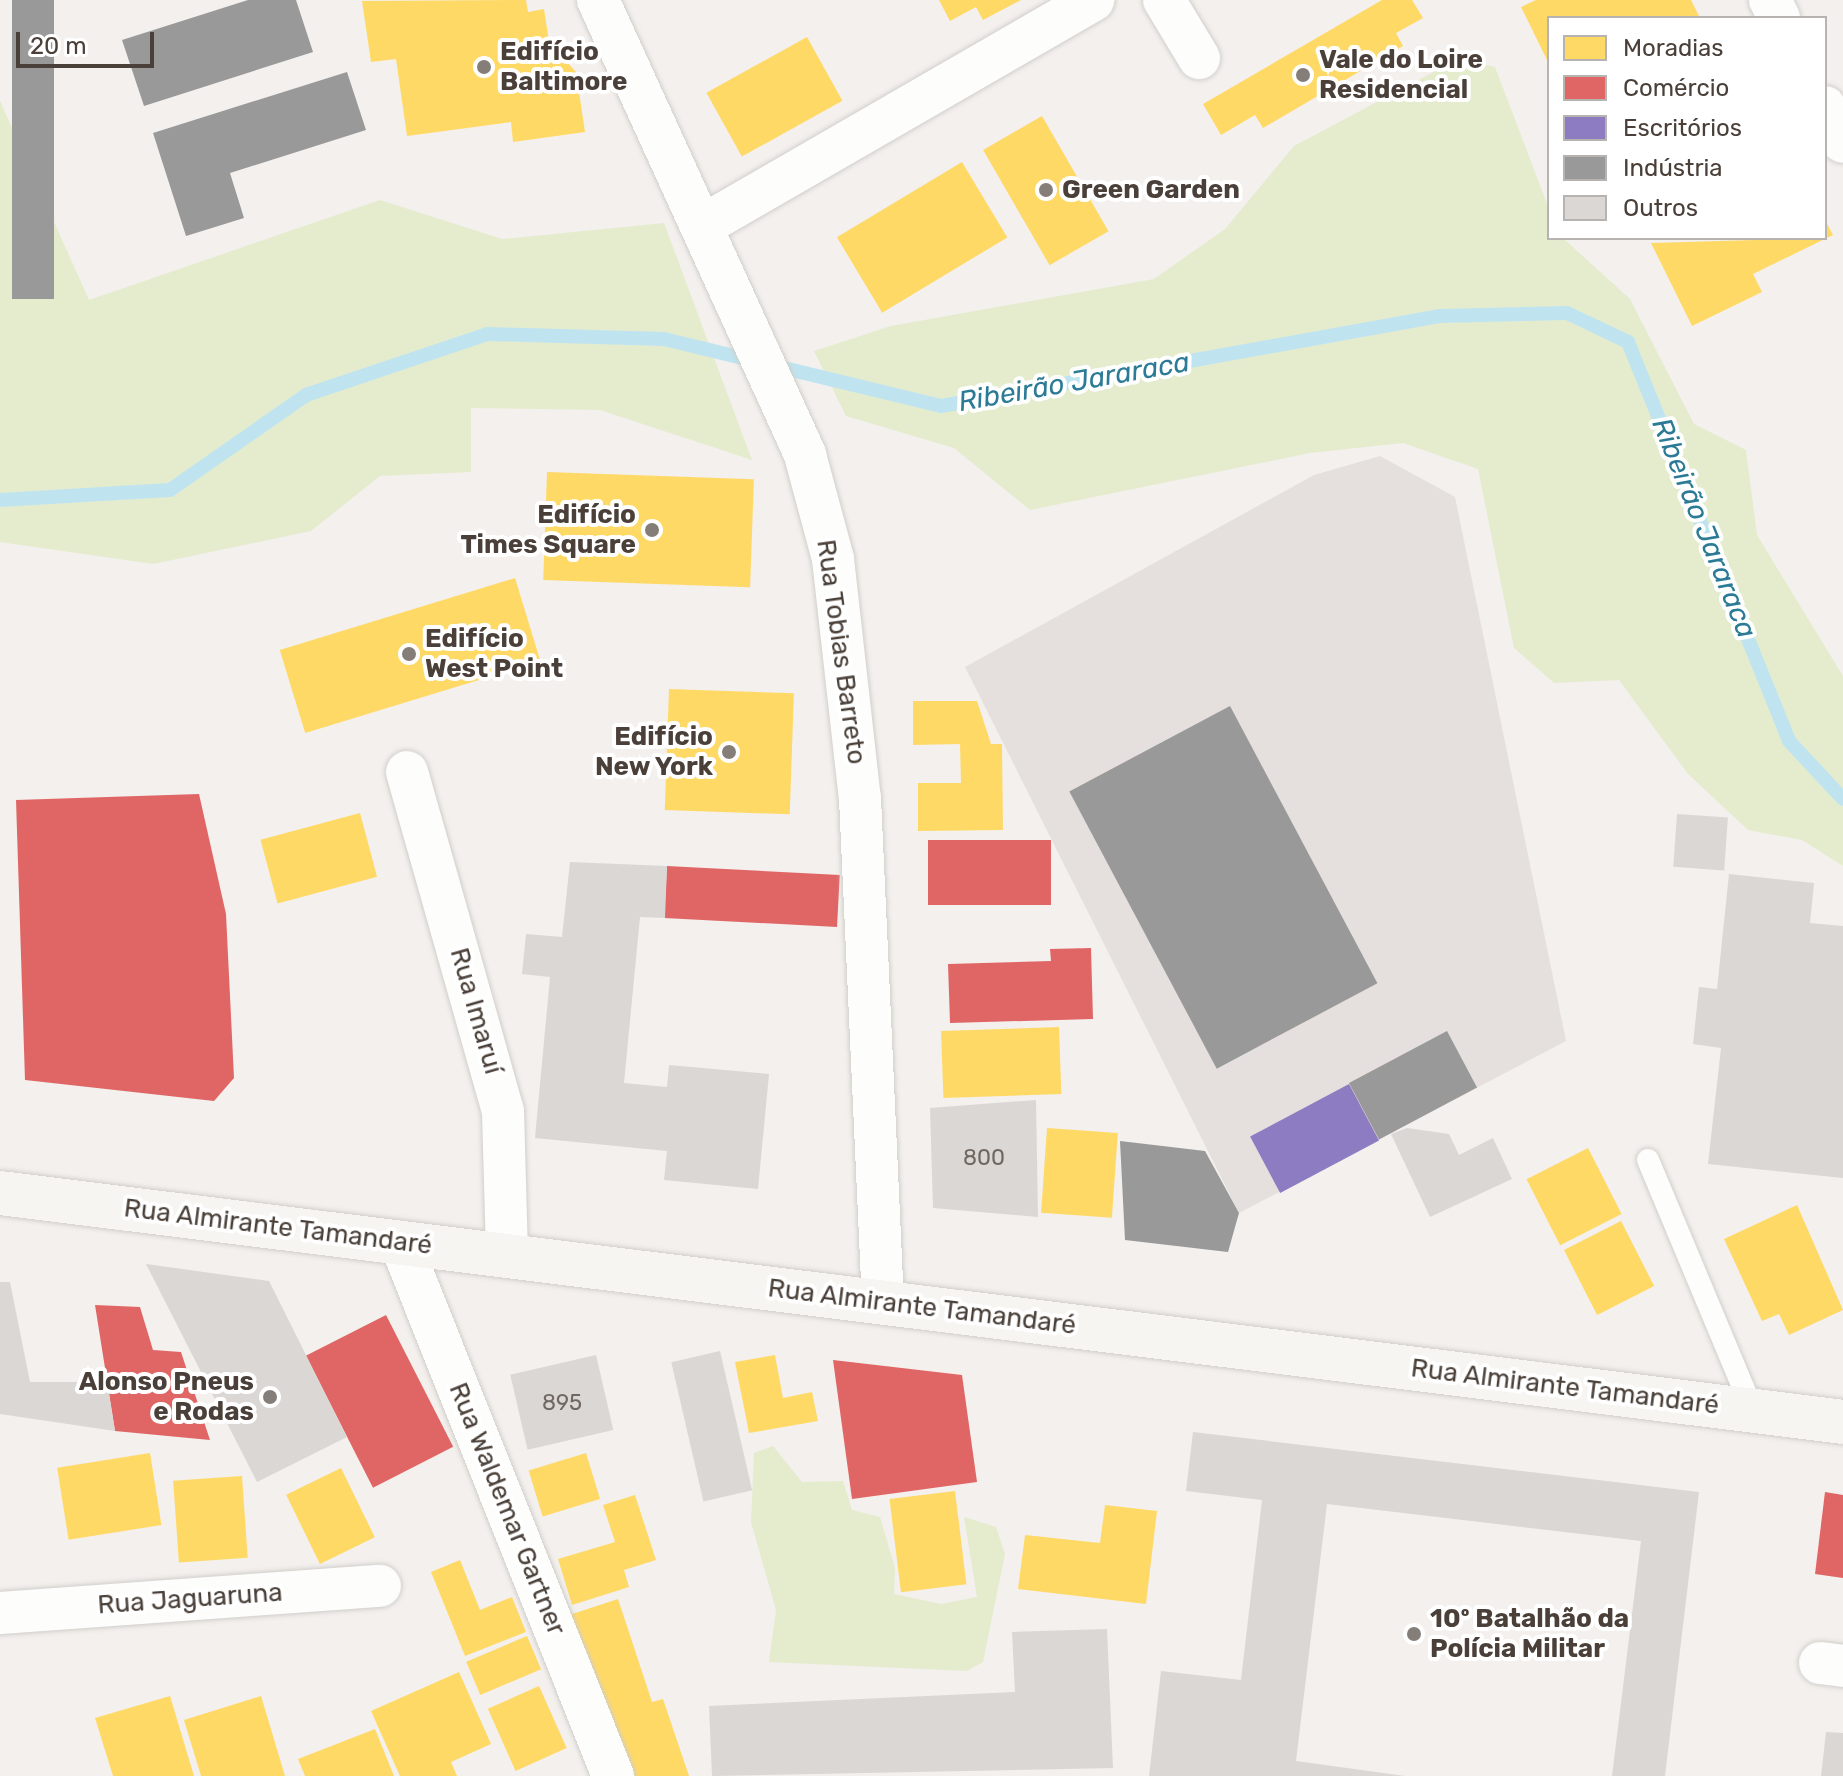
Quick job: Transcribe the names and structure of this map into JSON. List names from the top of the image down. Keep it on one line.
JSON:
{"streets":{"main road":["Rua Almirante Tamandaré"],"street":["Rua Tobias Barreto","Rua Imaruí","Rua Waldemar Gartner","Rua Jaguaruna"]},"crossings":[["Rua Tobias Barreto","Rua Almirante Tamandaré"],["Rua Imaruí","Rua Almirante Tamandaré"],["Rua Almirante Tamandaré","Rua Waldemar Gartner"]],"water":["Ribeirão Jararaca"],"places":["Edifício Baltimore","Vale do Loire Residencial","Green Garden","Edifício Times Square","Edifício West Point","Edifício New York","Alonso Pneus e Rodas","10º Batalhão da Polícia Militar"],"house_numbers":["800","895"],"legend":["Moradias","Comércio","Escritórios","Indústria","Outros"],"scale_bar":"20 m"}
